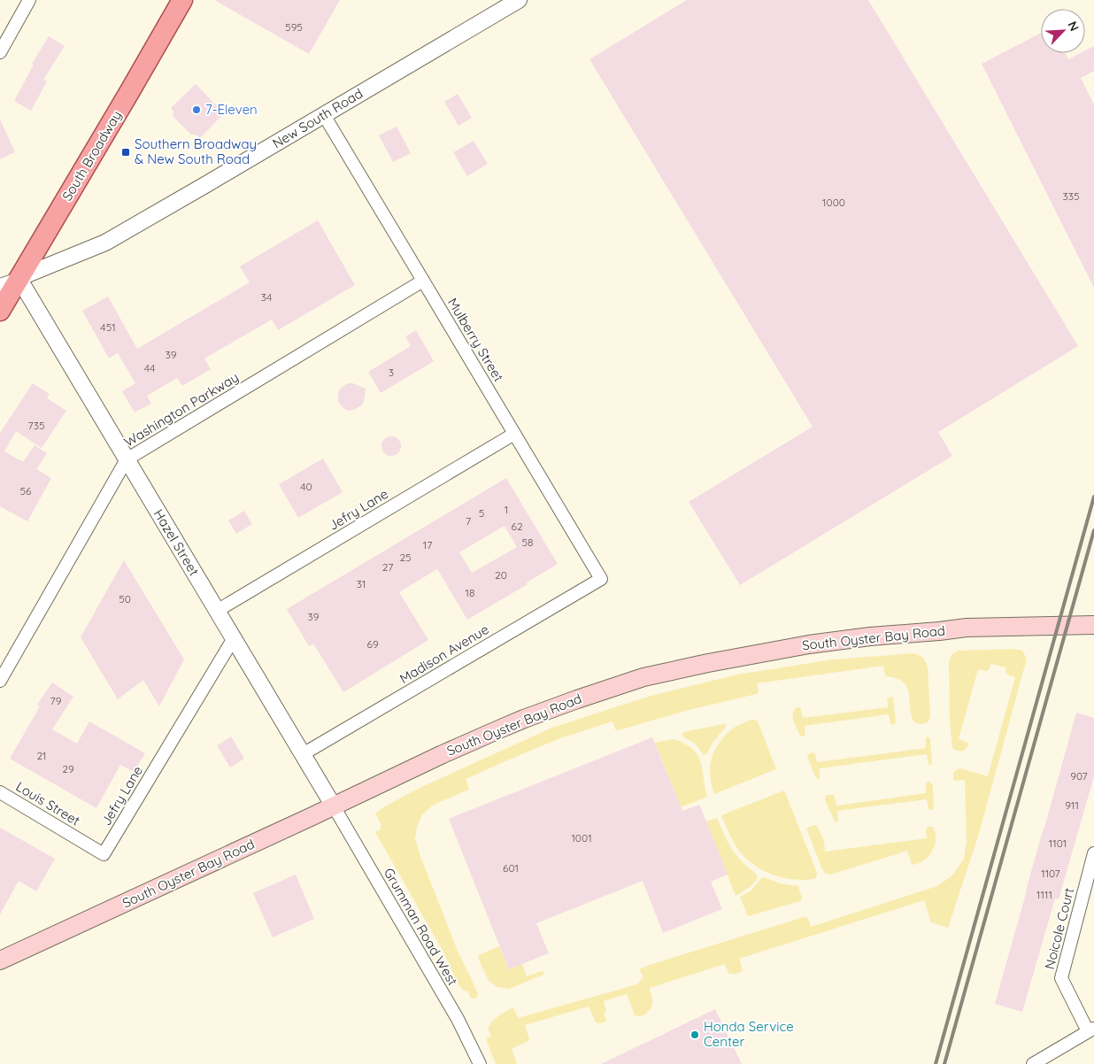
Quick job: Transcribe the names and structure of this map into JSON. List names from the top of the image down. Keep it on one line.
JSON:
{"streets":{"main road":["South Broadway","South Oyster Bay Road"],"street":["New South Road","Mulberry Street","Washington Parkway","Jefry Lane","Hazel Street","Madison Avenue","Louis Street","Grumman Road West","Noicole Court"]},"crossings":[["New South Road","South Broadway"],["New South Road","Mulberry Street"],["New South Road","Hazel Street"],["South Broadway","Hazel Street"],["Mulberry Street","Washington Parkway"],["Mulberry Street","Jefry Lane"],["Mulberry Street","Madison Avenue"],["Washington Parkway","Hazel Street"],["Jefry Lane","Hazel Street"],["Jefry Lane","Louis Street"],["Hazel Street","South Oyster Bay Road"],["Hazel Street","Madison Avenue"],["Hazel Street","Grumman Road West"],["South Oyster Bay Road","Grumman Road West"]],"places":{"other":["7-Eleven","Honda Service Center"],"transit":["Southern Broadway & New South Road"]},"house_numbers":["595","335","1000","34","451","39","44","3","735","40","56","1","5","7","62","58","17","25","27","20","31","18","50","39","69","79","21","29","907","911","1001","1101","601","1107","1111"],"north":"top right"}
